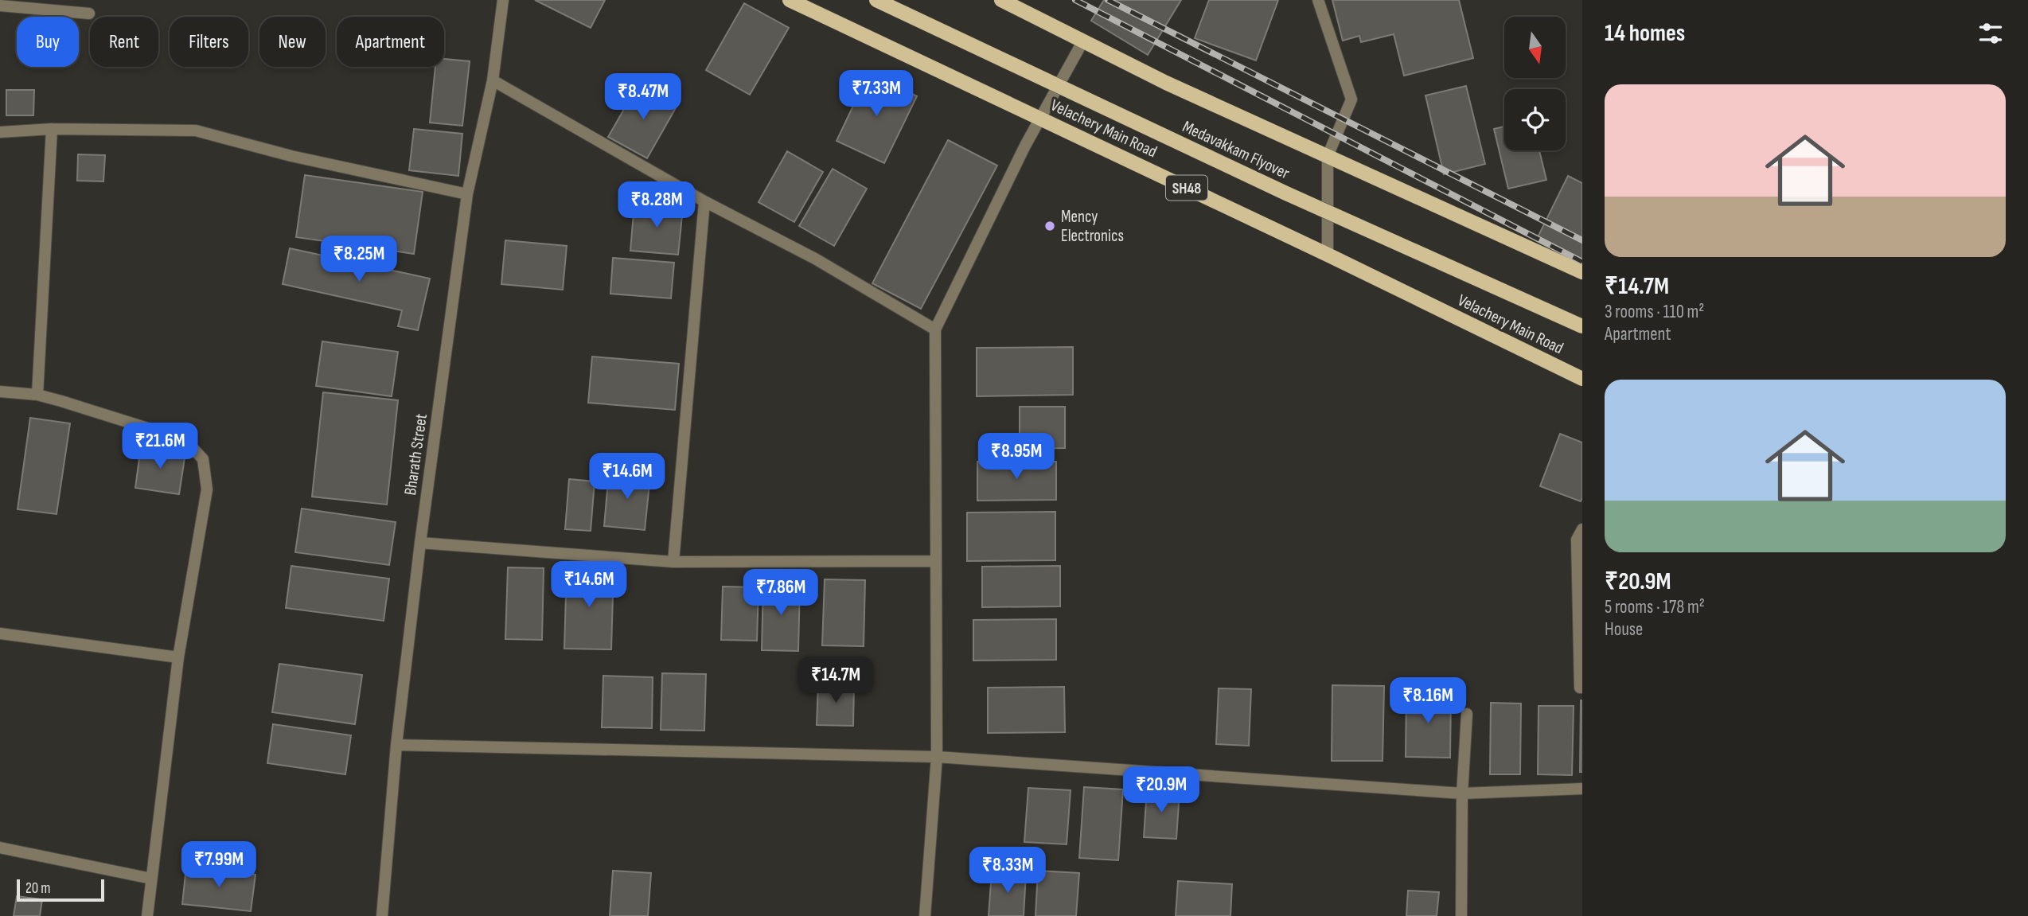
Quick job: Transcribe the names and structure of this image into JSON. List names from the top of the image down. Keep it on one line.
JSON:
{"streets":{"main road":["Velachery Main Road","Medavakkam Flyover","SH48"],"street":["Bharath Street"]},"places":["Mency Electronics"],"scale_bar":"20 m","north":"bottom","page":{"heading":"14 homes","chip":["Buy","Rent","Filters","New","Apartment"],"list":[{"name":"₹14.7M","note":"3 rooms · 110 m² · Apartment"},{"name":"₹20.9M","note":"5 rooms · 178 m² · House"}],"price":["₹7.33M","₹8.47M","₹8.28M","₹8.25M","₹21.6M","₹8.95M","₹14.6M","₹14.6M","₹7.86M","₹14.7M","₹8.16M","₹20.9M","₹7.99M","₹8.33M"],"scale":"20 m"}}
